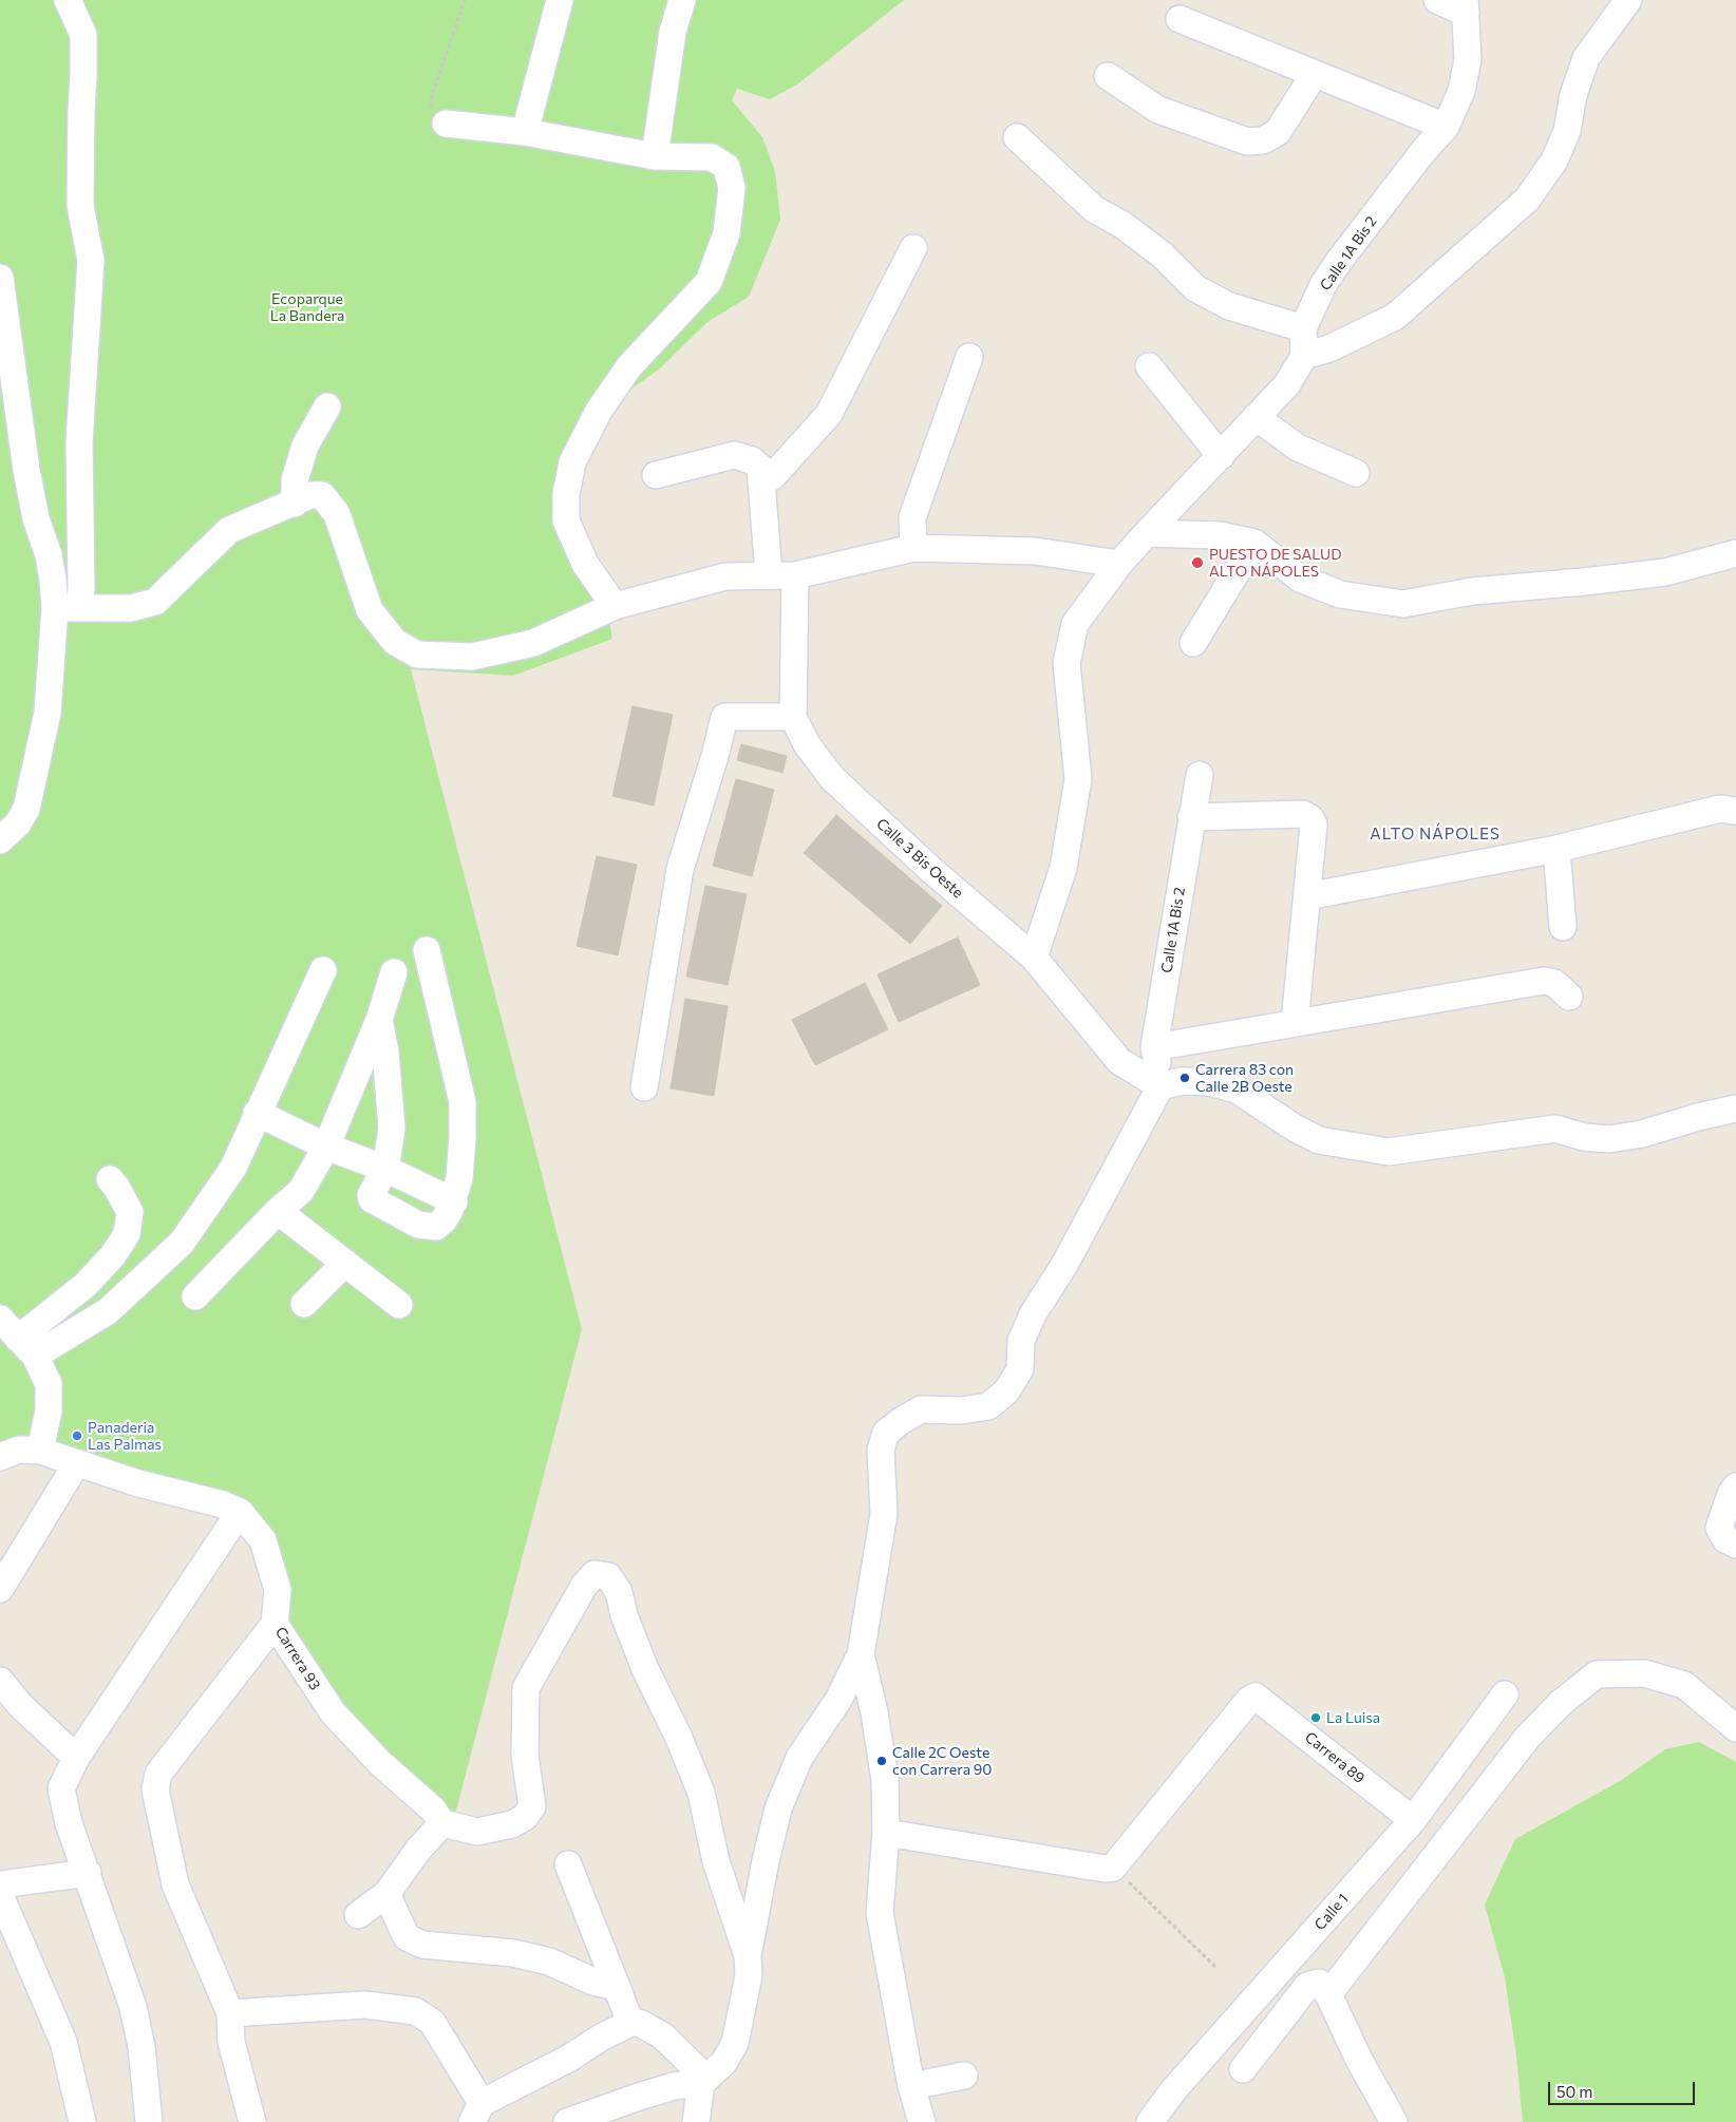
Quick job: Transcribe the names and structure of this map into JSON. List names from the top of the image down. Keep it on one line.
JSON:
{"streets":{"street":["Calle 1A Bis 2","Calle 3 Bis Oeste","Carrera 93","Carrera 89","Calle 1"]},"crossings":[["Calle 1A Bis 2","Calle 3 Bis Oeste"],["Carrera 89","Calle 1"]],"districts":["ALTO NÁPOLES"],"parks":["Ecoparque La Bandera"],"places":["PUESTO DE SALUD ALTO NÁPOLES","Carrera 83 con Calle 2B Oeste","Panaderia Las Palmas","La Luisa","Calle 2C Oeste con Carrera 90"],"scale_bar":"50 m"}
